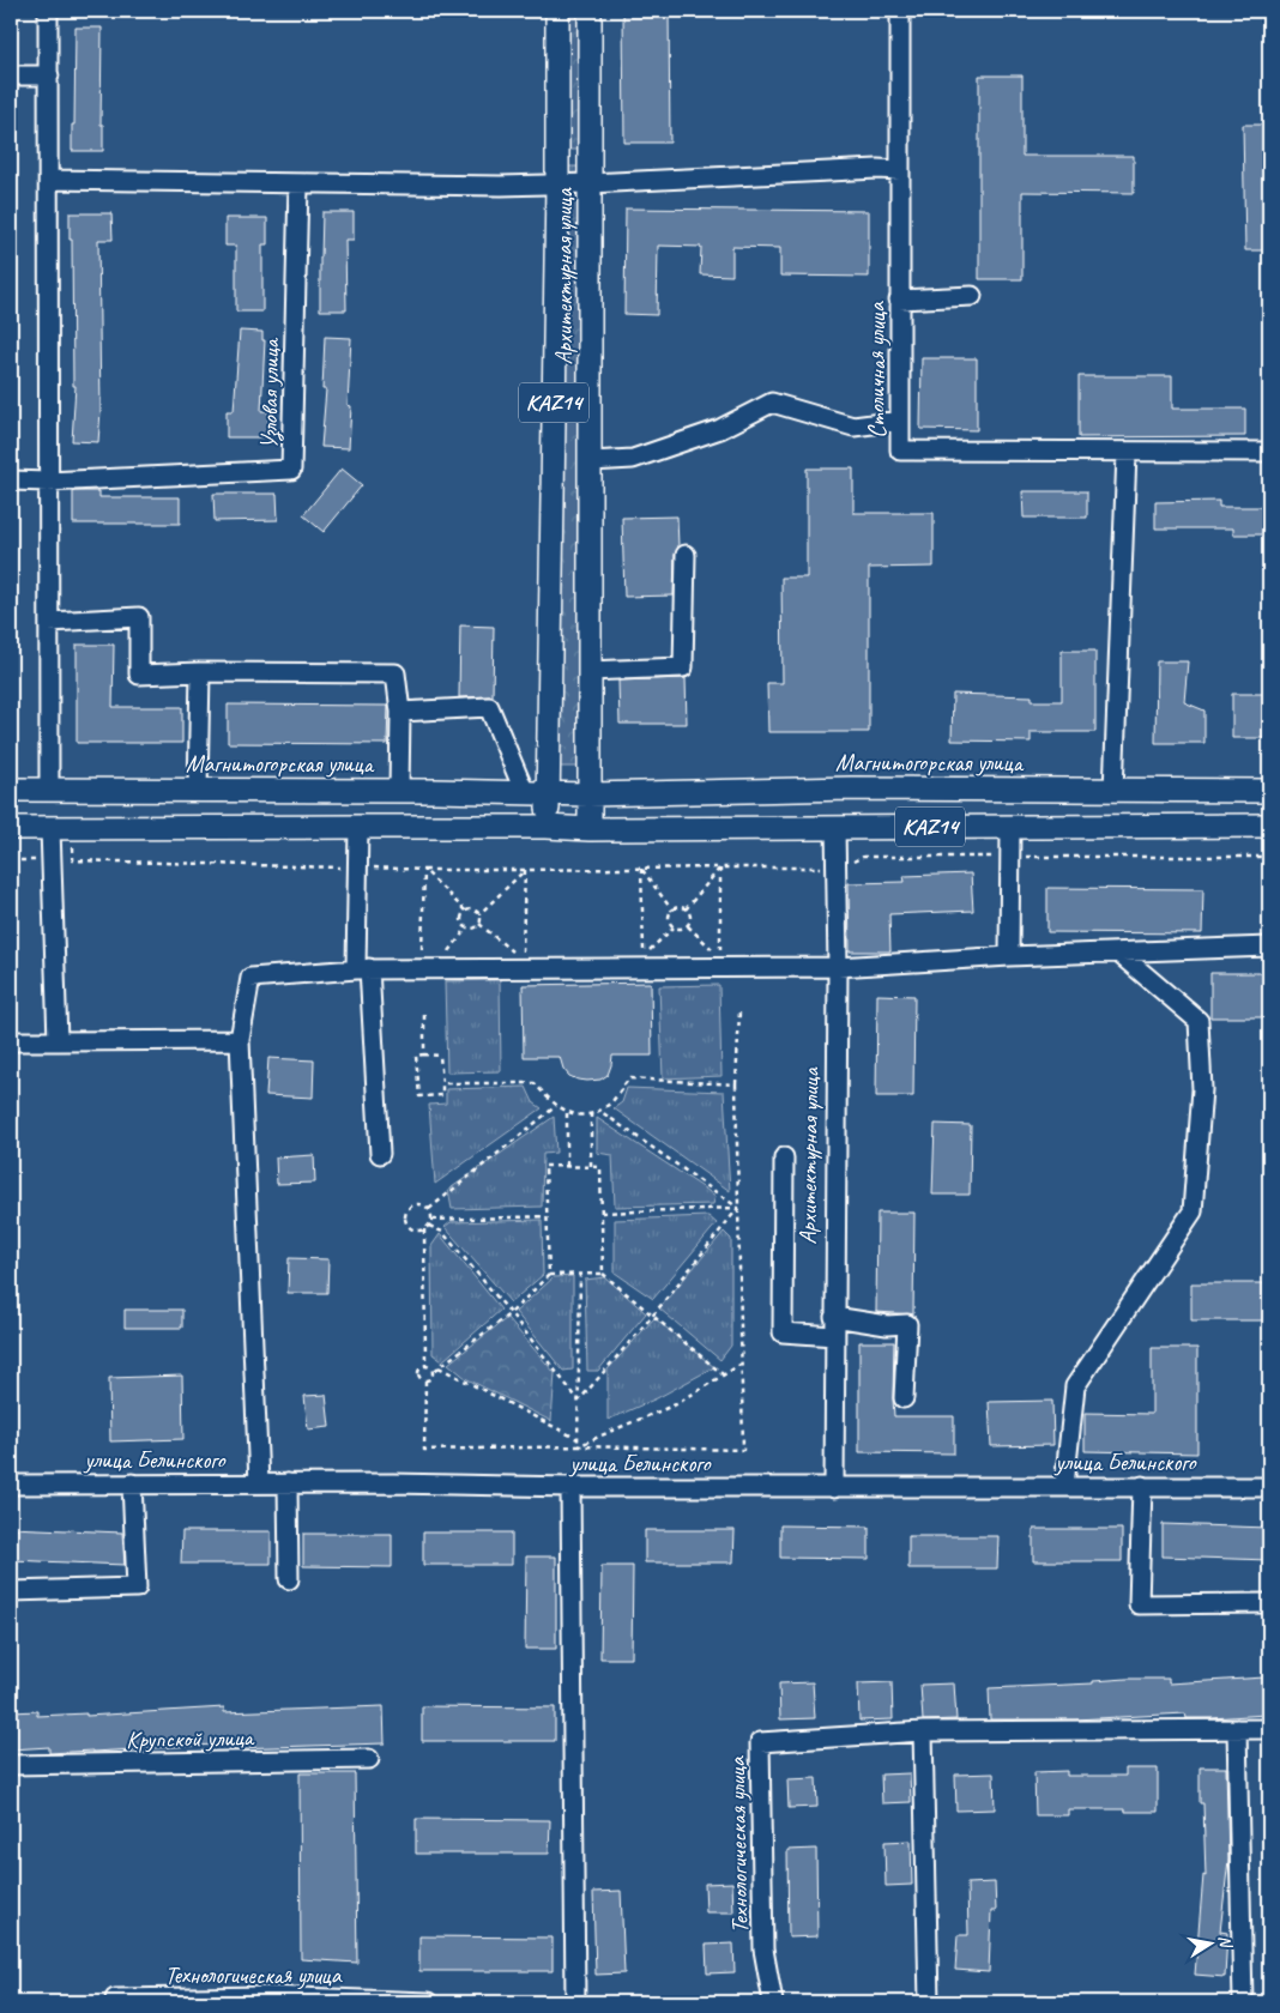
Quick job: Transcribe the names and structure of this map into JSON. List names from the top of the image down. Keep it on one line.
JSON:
{"streets":{"main road":["Архитектурная улица","KAZ14","Магнитогорская улица"],"street":["Столичная улица","Узловая улица","улица Белинского","Крупской улица","Технологическая улица"]},"crossings":[["Архитектурная улица","KAZ14"],["Архитектурная улица","Магнитогорская улица"],["Архитектурная улица","улица Белинского"]],"north":"right"}
